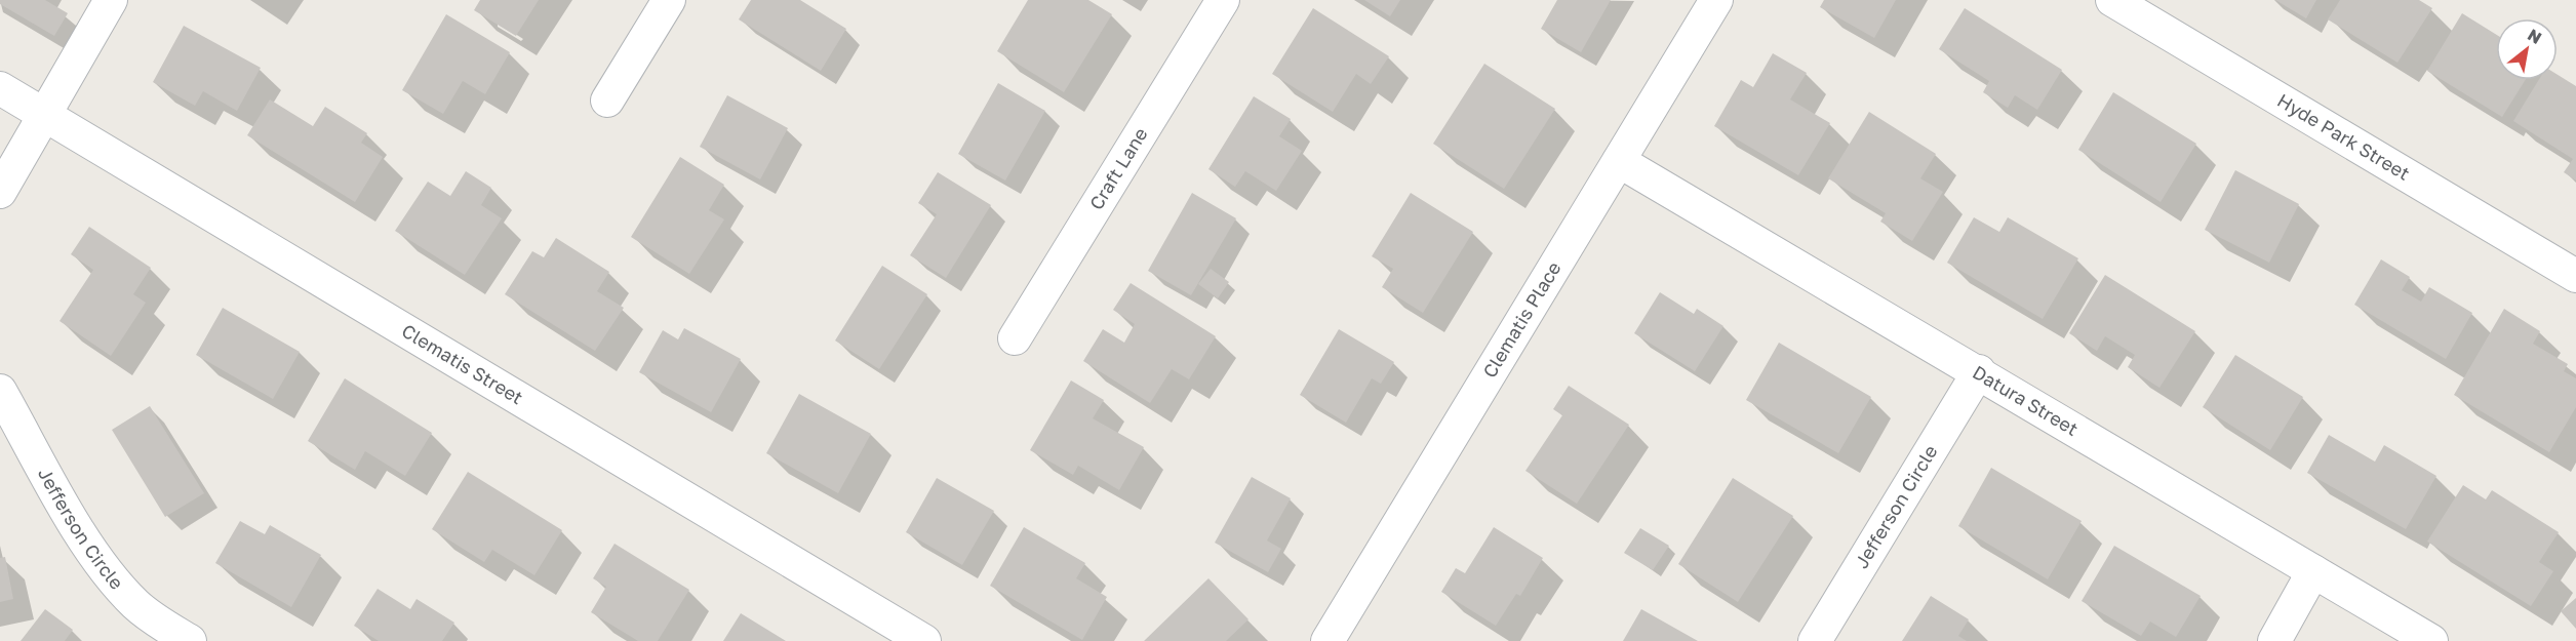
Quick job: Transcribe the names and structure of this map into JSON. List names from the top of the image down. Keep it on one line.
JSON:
{"streets":{"street":["Hyde Park Street","Craft Lane","Clematis Place","Clematis Street","Datura Street","Jefferson Circle"]},"crossings":[["Clematis Place","Datura Street"],["Datura Street","Jefferson Circle"]],"north":"top right"}
